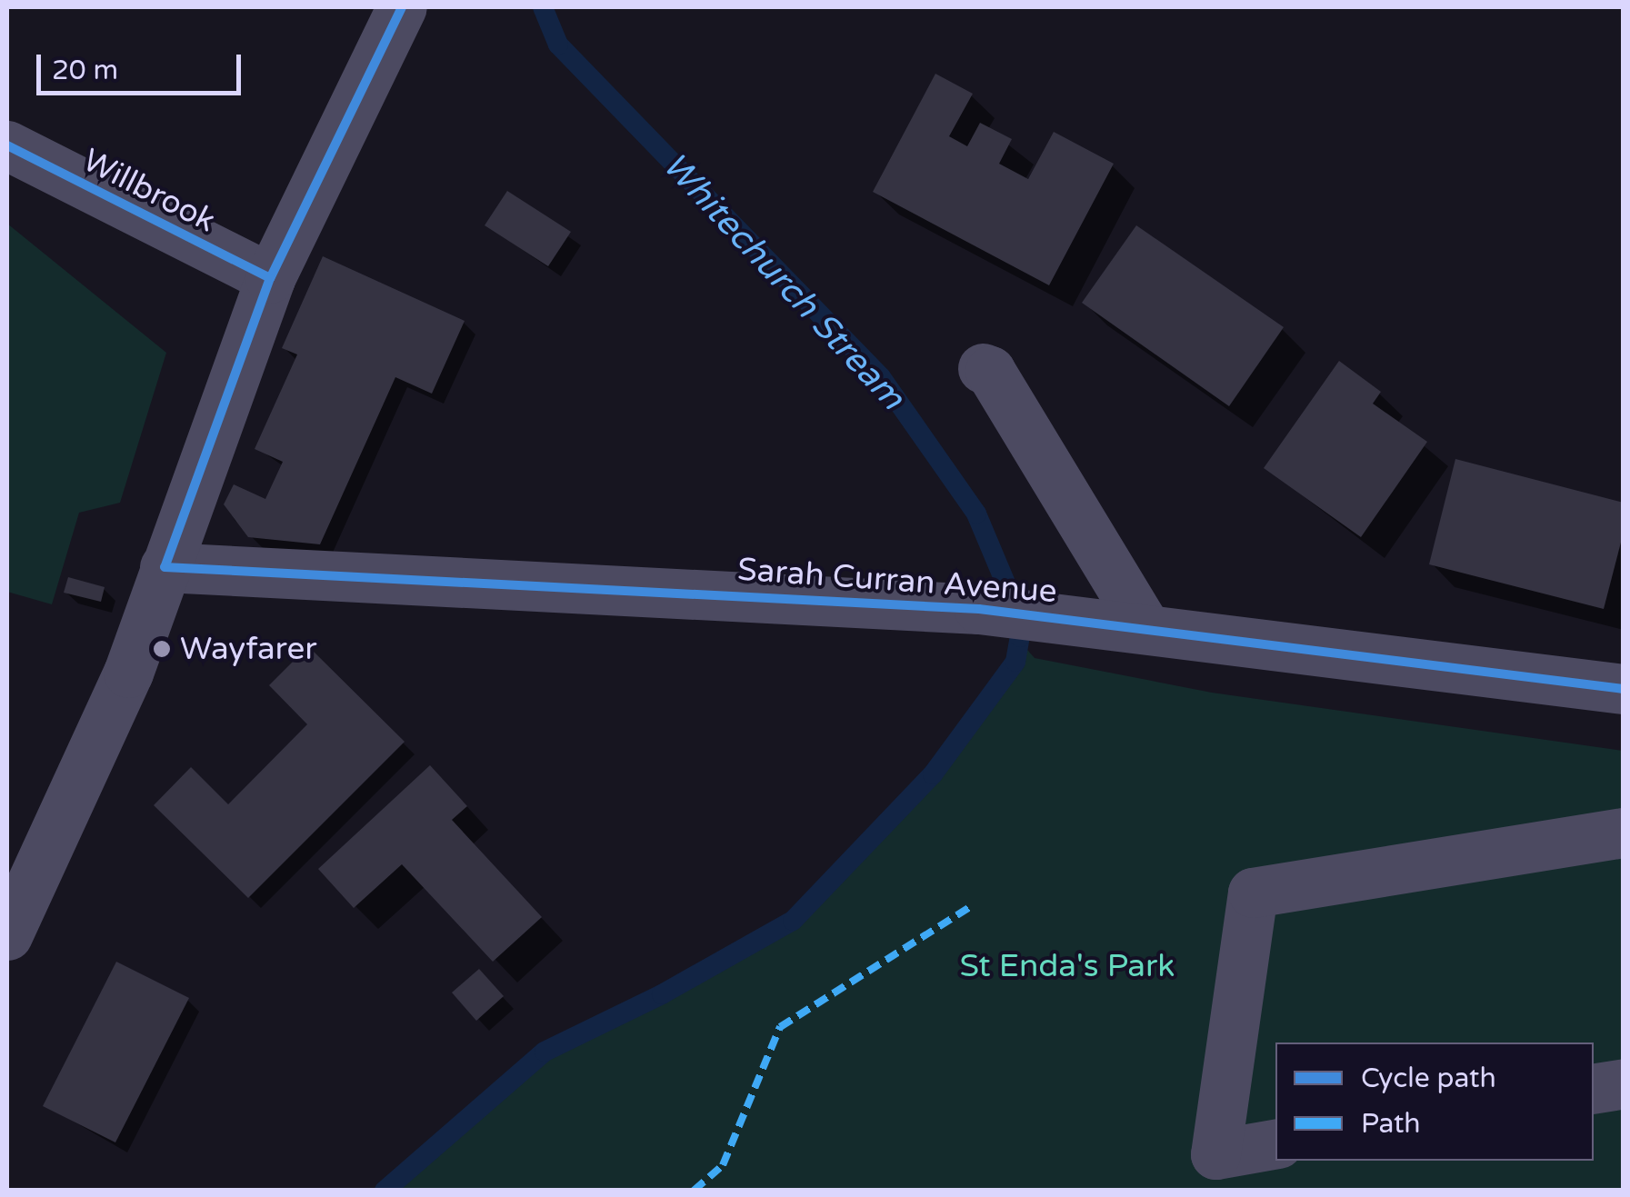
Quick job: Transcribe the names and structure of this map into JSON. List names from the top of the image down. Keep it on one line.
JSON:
{"streets":{"street":["Willbrook","Sarah Curran Avenue"]},"water":["Whitechurch Stream"],"parks":["St Enda's Park"],"places":["Wayfarer"],"legend":["Cycle path","Path"],"scale_bar":"20 m"}
